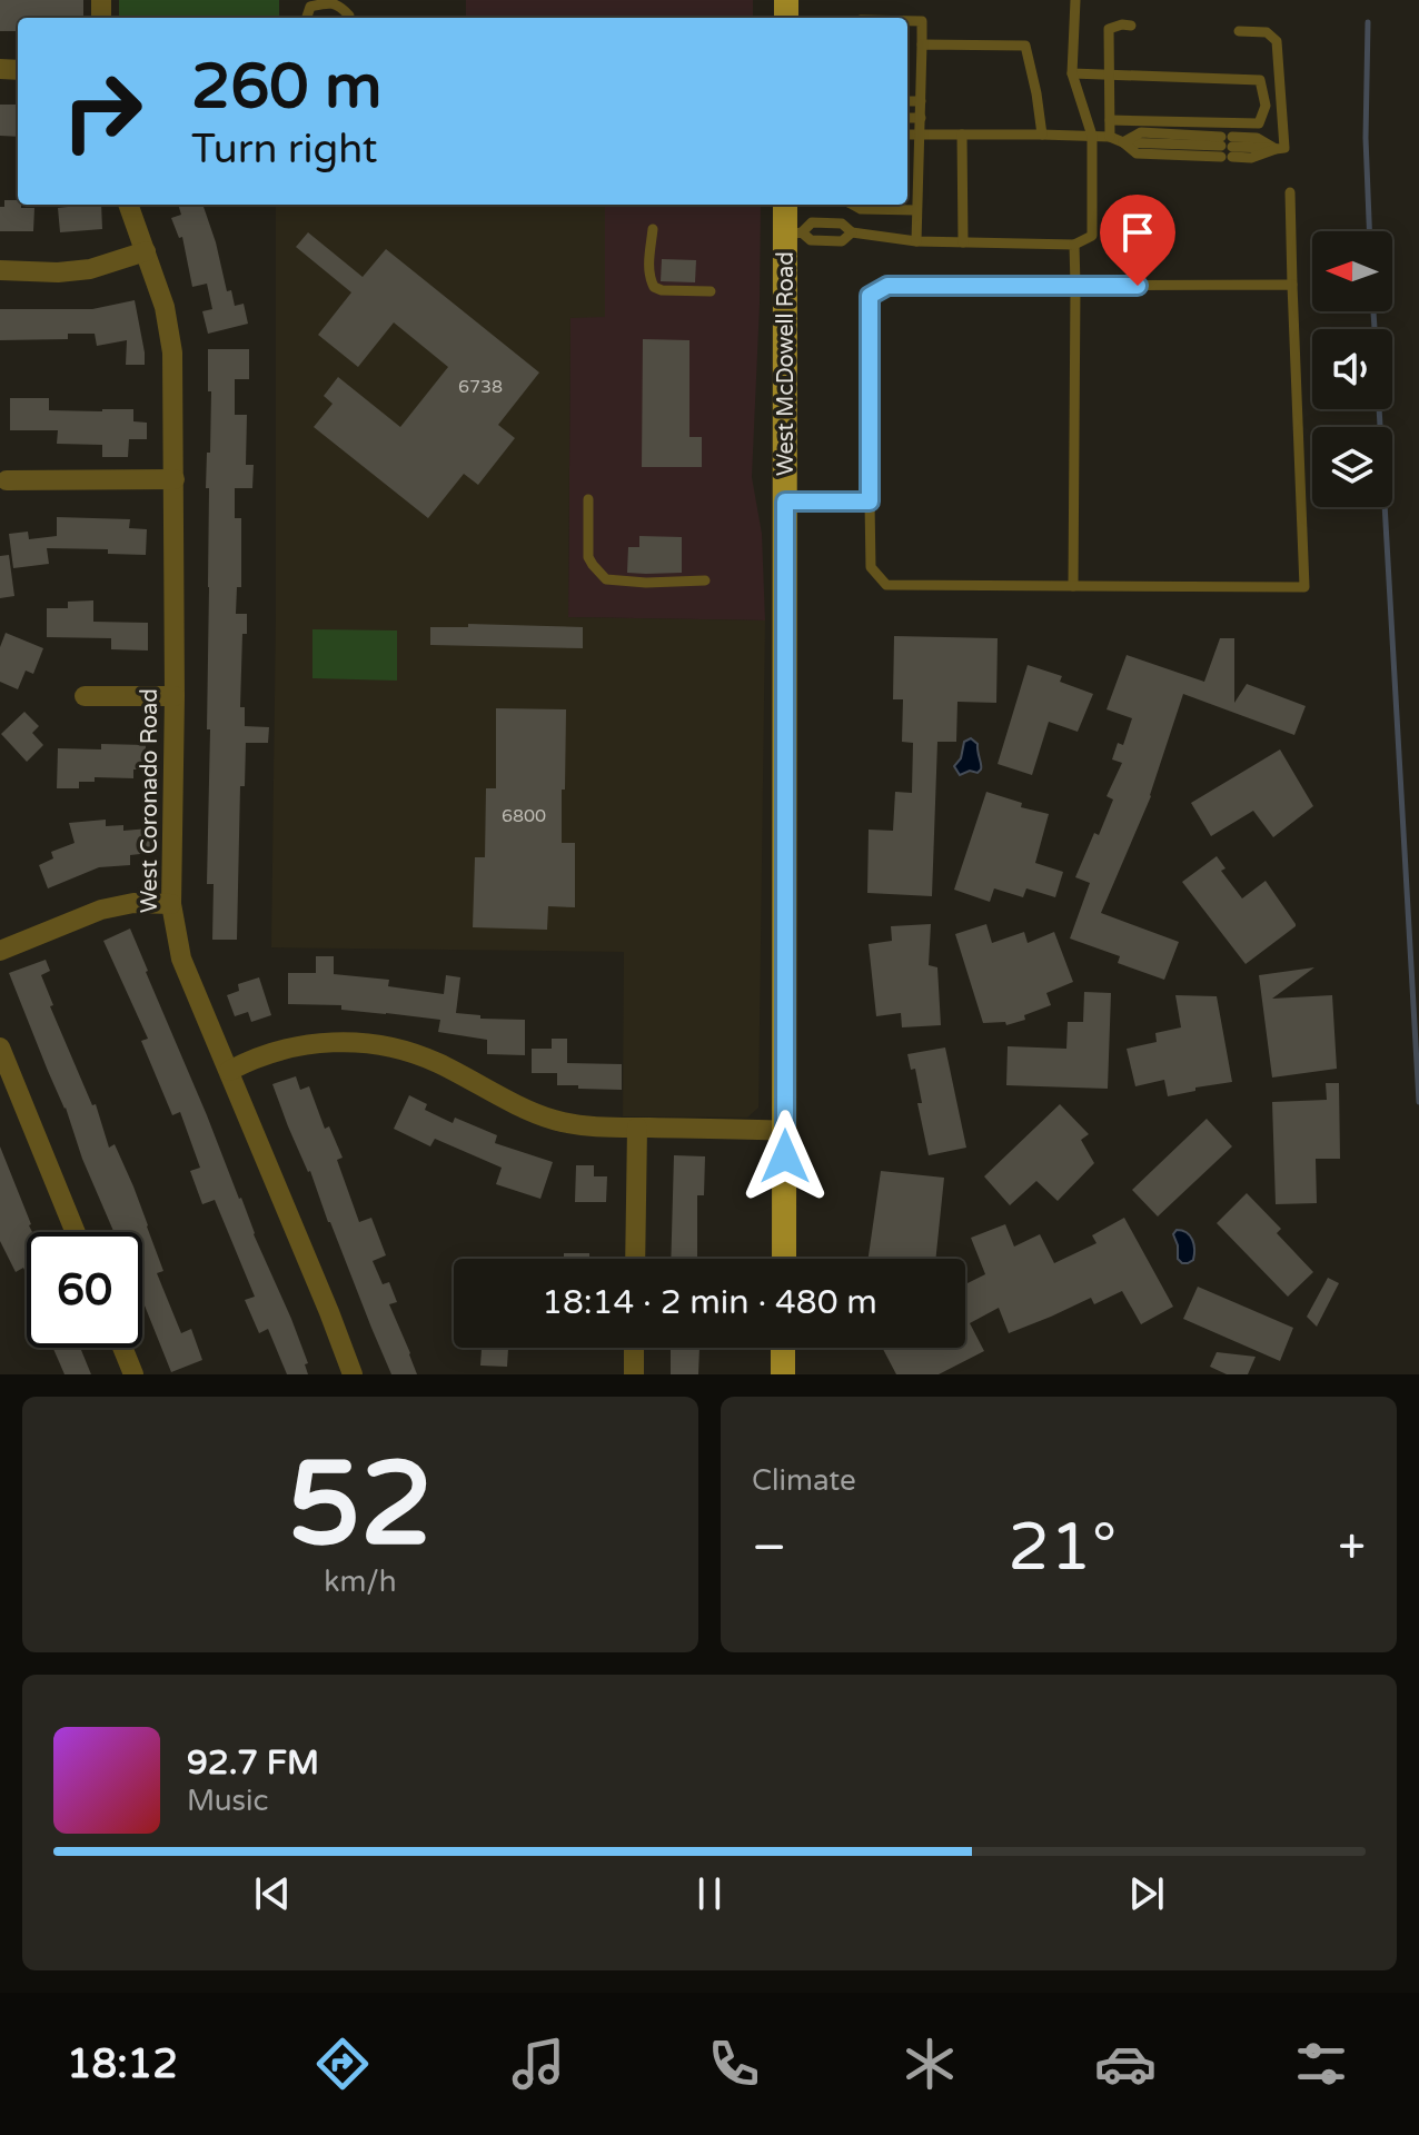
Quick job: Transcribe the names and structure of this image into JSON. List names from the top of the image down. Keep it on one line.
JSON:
{"streets":{"main road":["West McDowell Road"],"street":["West Coronado Road"]},"house_numbers":["6738","6800"],"north":"left","page":{"turn":["260 m","Turn right"],"limit":"60","trip":"18:14 · 2 min · 480 m","tile":[["52","km/h"],"Climate"],"heat":["−","21°","+"],"song":["92.7 FM","Music"],"tabs":"18:12"}}
